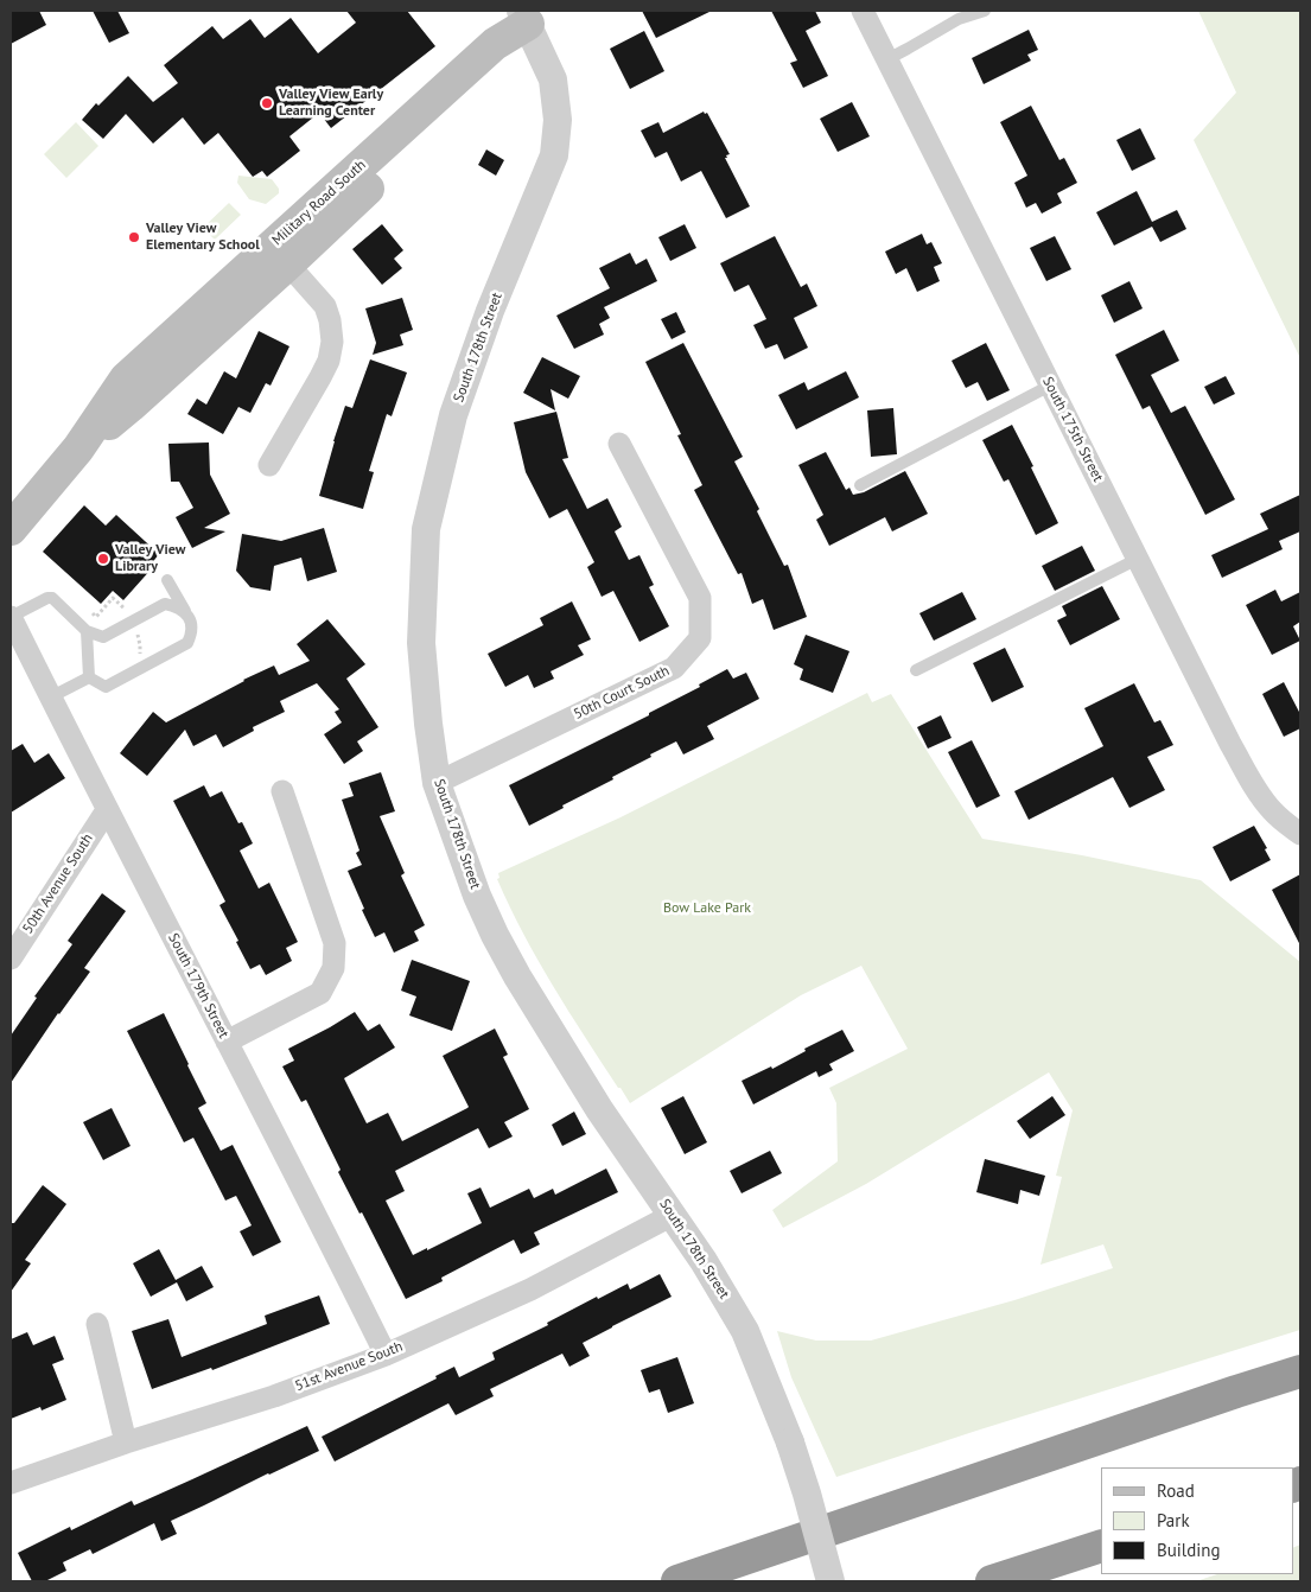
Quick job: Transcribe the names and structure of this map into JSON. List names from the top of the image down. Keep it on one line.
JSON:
{"streets":{"main road":["Military Road South"],"street":["South 178th Street","South 175th Street","50th Court South","50th Avenue South","South 179th Street","51st Avenue South"]},"crossings":[["Military Road South","South 178th Street"],["South 178th Street","50th Court South"],["South 178th Street","51st Avenue South"],["50th Avenue South","South 179th Street"],["South 179th Street","51st Avenue South"]],"parks":["Bow Lake Park"],"places":["Valley View Early Learning Center","Valley View Elementary School","Valley View Library"],"legend":["Road","Park","Building"]}
